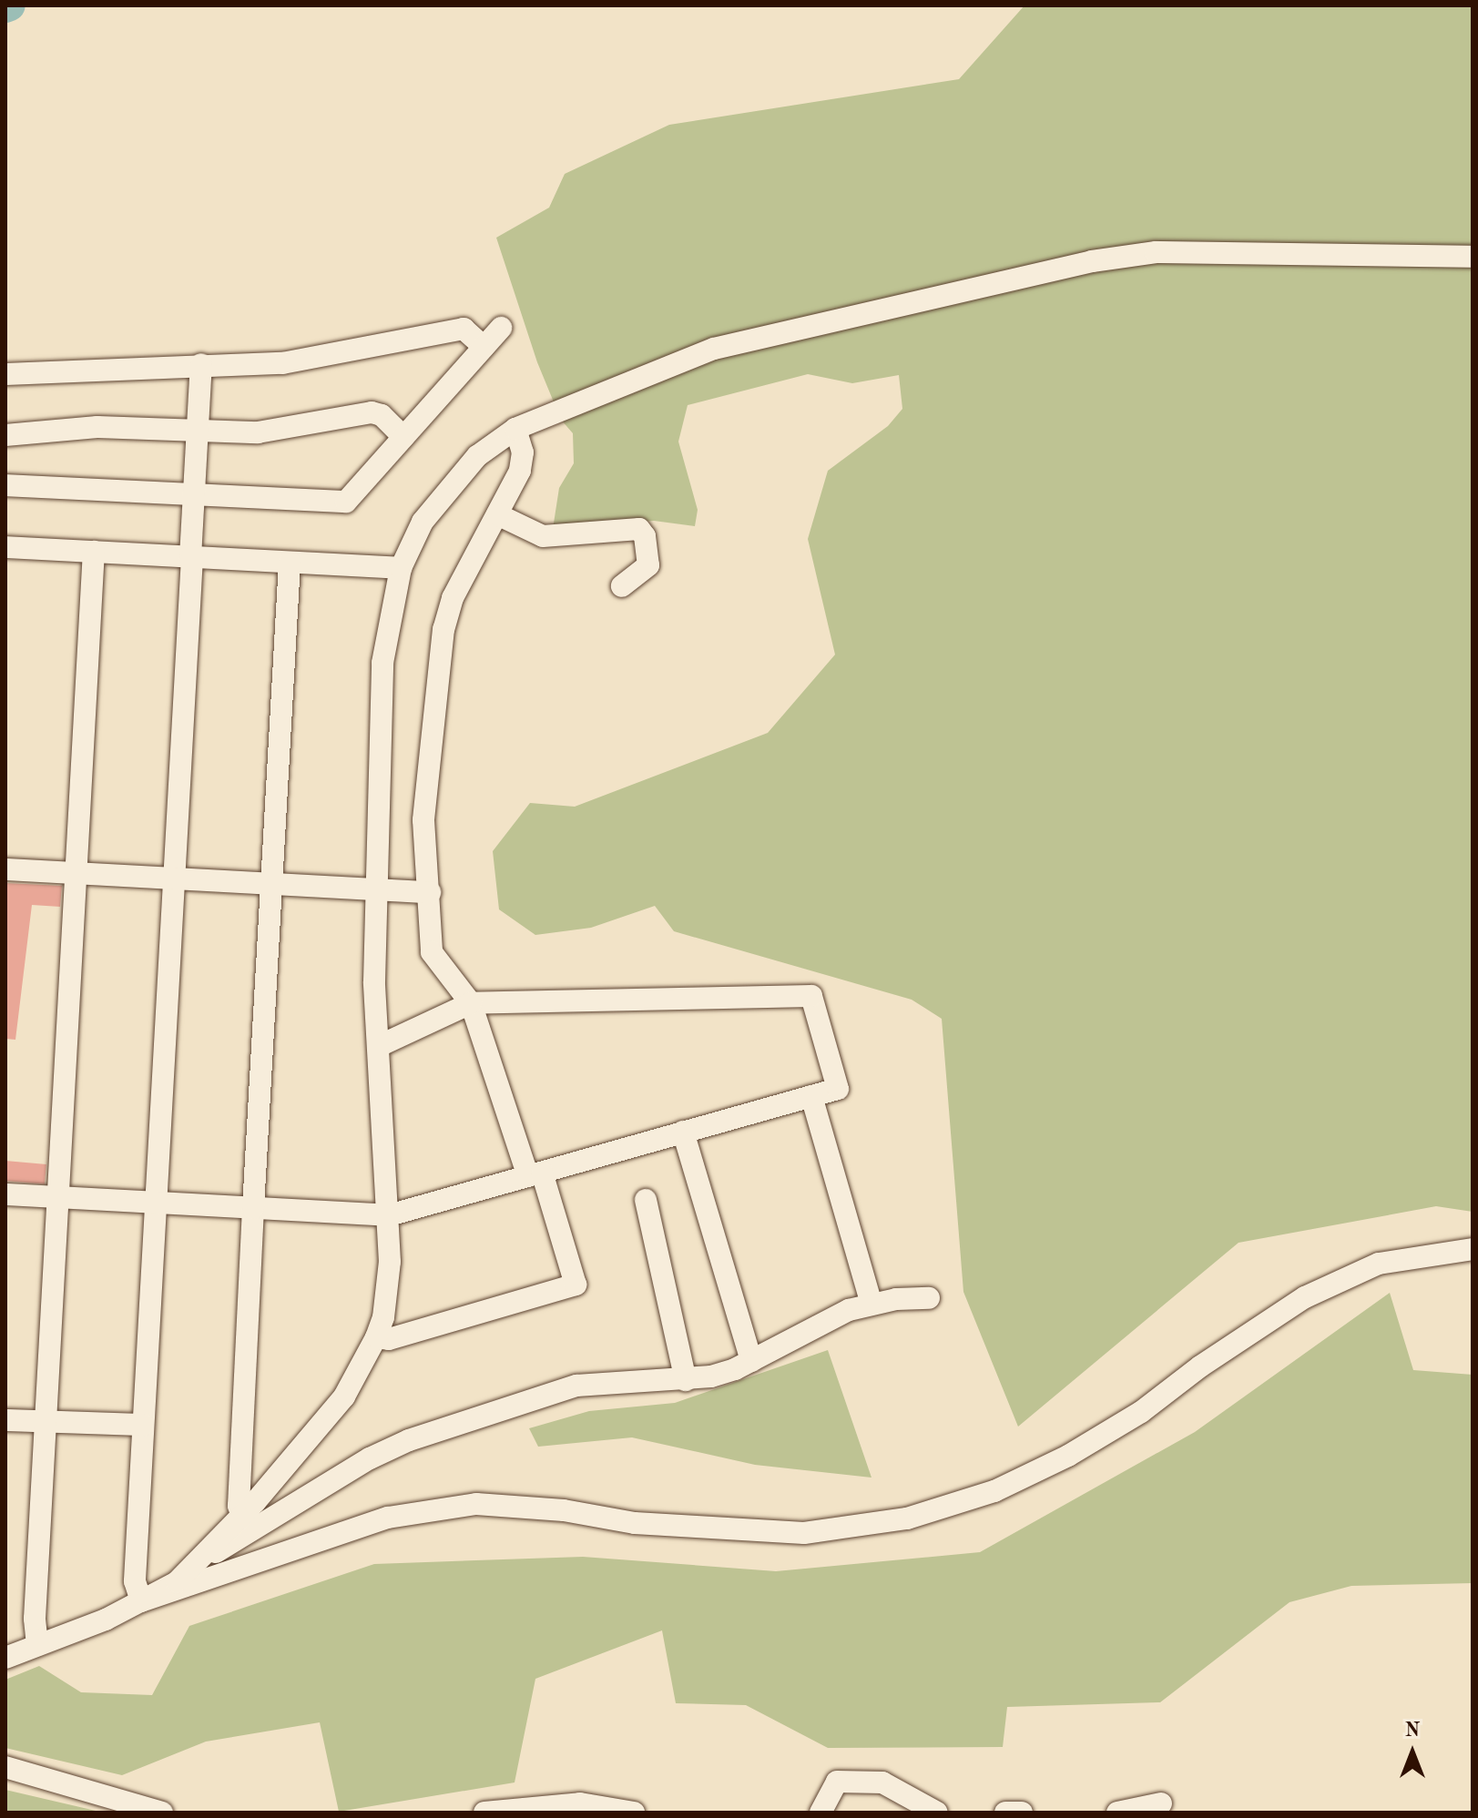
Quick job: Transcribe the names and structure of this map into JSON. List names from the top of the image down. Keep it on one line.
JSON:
{"north":"top"}
